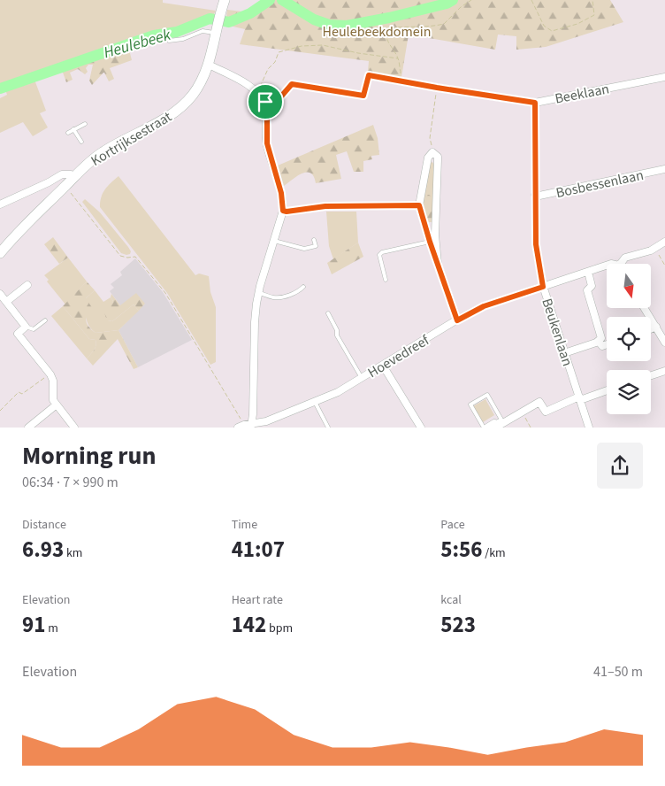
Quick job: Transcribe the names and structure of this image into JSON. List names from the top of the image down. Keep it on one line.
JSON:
{"streets":{"street":["Beeklaan","Kortrijksestraat","Bosbessenlaan","Beukenlaan","Hoevedreef"]},"crossings":[["Beeklaan","Beukenlaan"],["Bosbessenlaan","Beukenlaan"],["Beukenlaan","Hoevedreef"]],"water":["Heulebeek"],"parks":["Heulebeekdomein"],"north":"bottom","page":{"heading":["Morning run","06:34 · 7 × 990 m"],"stats":[["Distance","6.93 km"],["Time","41:07"],["Pace","5:56 /km"],["Elevation","91 m"],["Heart rate","142 bpm"],["kcal","523"]],"chart":["Elevation","41–50 m"]}}
